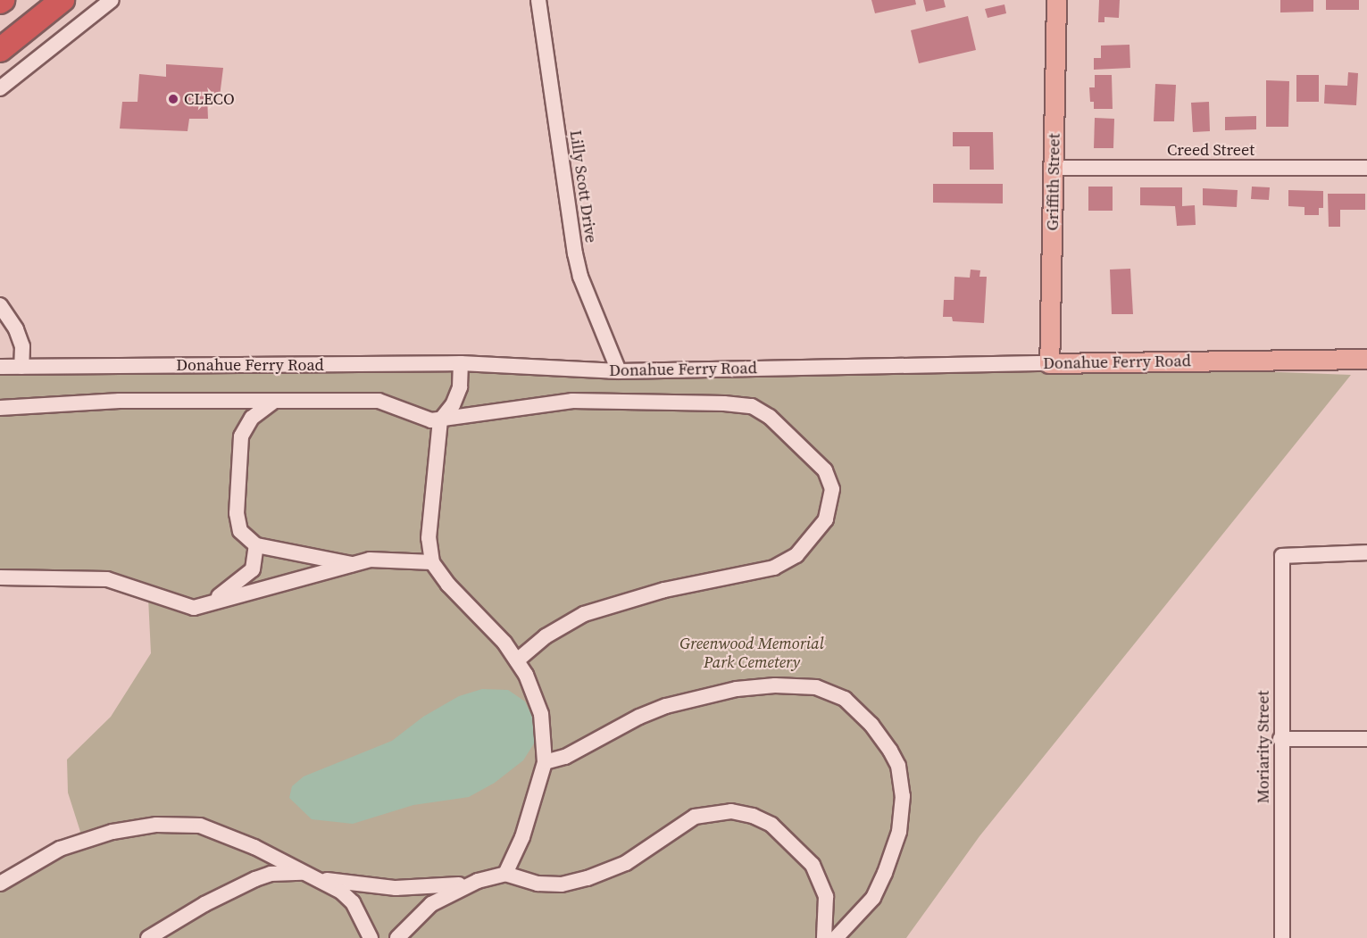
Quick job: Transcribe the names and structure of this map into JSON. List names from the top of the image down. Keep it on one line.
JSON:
{"streets":{"main road":["Griffith Street","Donahue Ferry Road"],"street":["Creed Street","Lilly Scott Drive","Moriarity Street"]},"crossings":[["Creed Street","Griffith Street"],["Griffith Street","Donahue Ferry Road"],["Lilly Scott Drive","Donahue Ferry Road"]],"parks":["Greenwood Memorial Park Cemetery"],"places":["CLECO"]}
